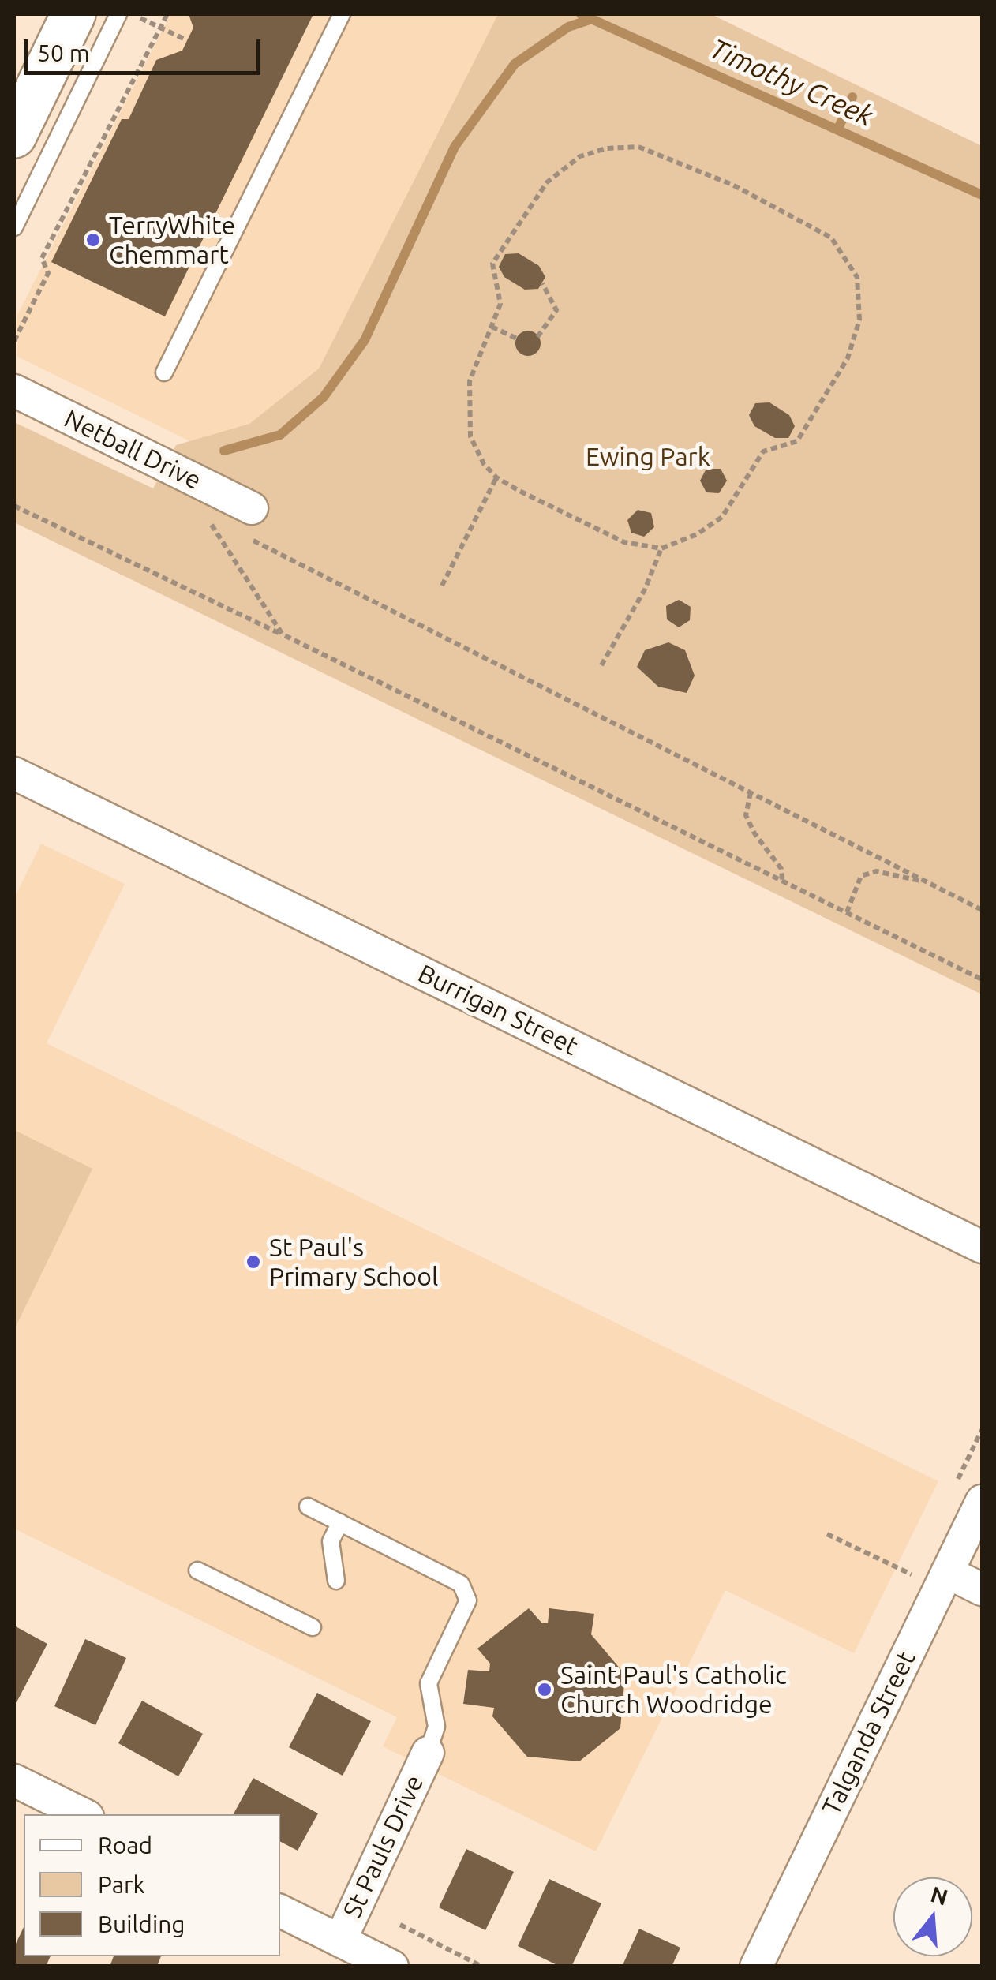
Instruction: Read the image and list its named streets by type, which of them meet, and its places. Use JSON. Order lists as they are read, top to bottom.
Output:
{
  "streets": {
    "street": [
      "Netball Drive",
      "Burrigan Street",
      "Talganda Street",
      "St Pauls Drive"
    ]
  },
  "water": ["Timothy Creek"],
  "parks": ["Ewing Park"],
  "places": ["TerryWhite Chemmart", "St Paul's Primary School", "Saint Paul's Catholic Church Woodridge"],
  "legend": ["Road", "Park", "Building"],
  "scale_bar": "50 m",
  "north": "top"
}
